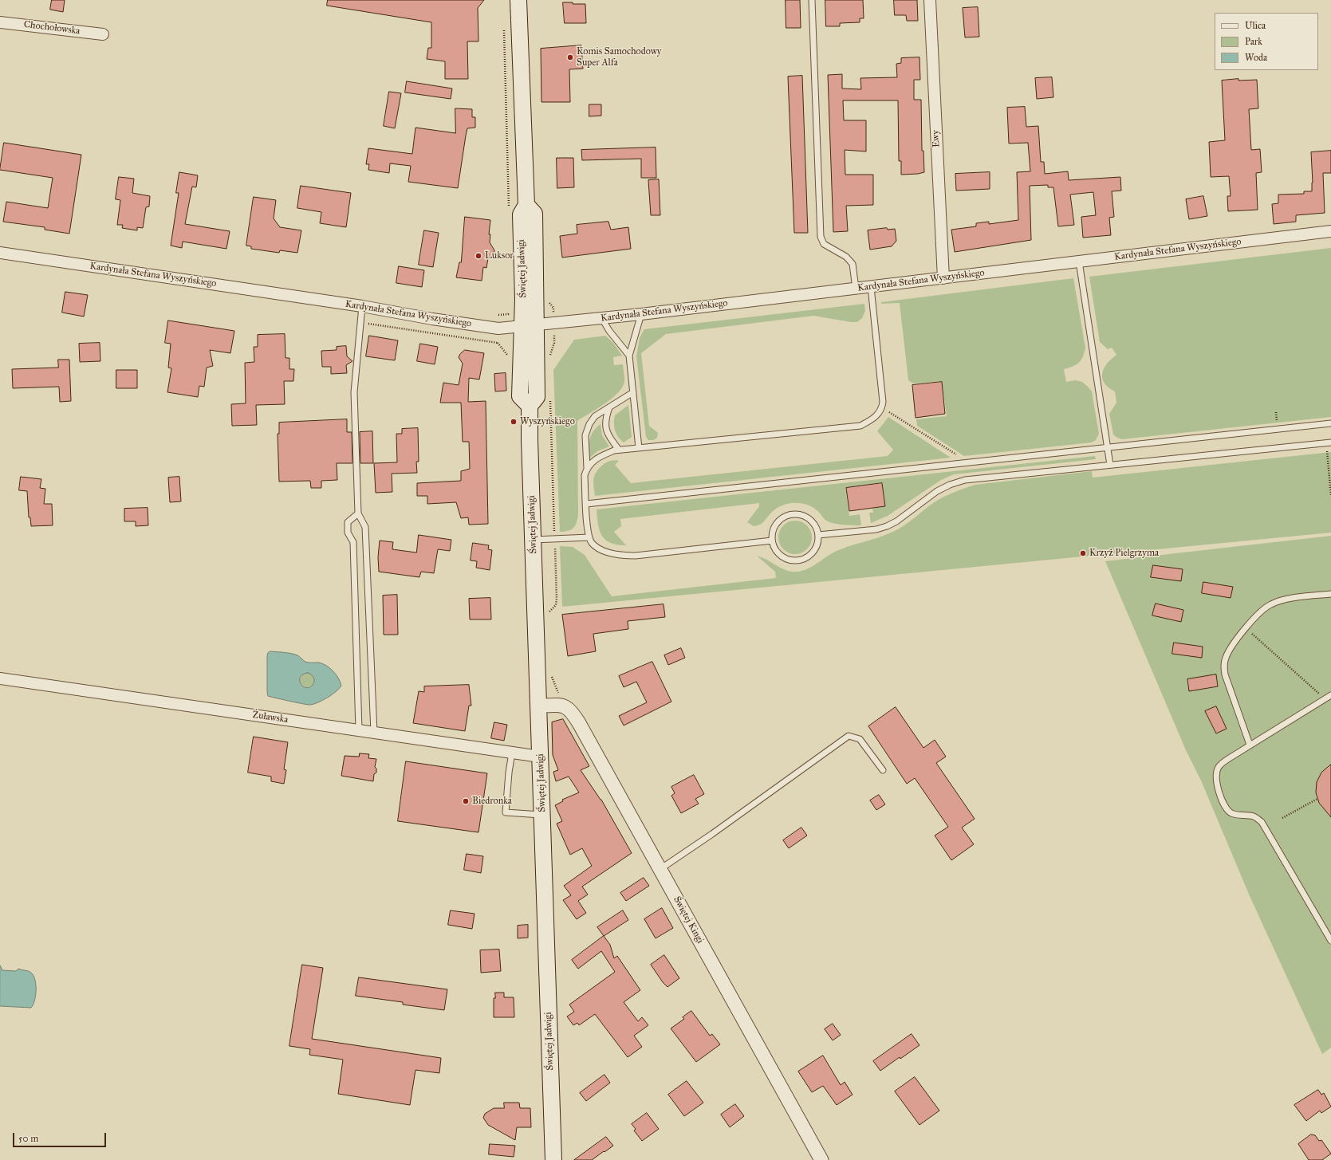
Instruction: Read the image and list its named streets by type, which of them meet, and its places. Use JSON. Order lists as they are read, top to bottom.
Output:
{
  "streets": {
    "main road": ["Świętej Jadwigi"],
    "street": [
      "Chochołowska",
      "Ewy",
      "Kardynała Stefana Wyszyńskiego",
      "Żuławska",
      "Świętej Kingi"
    ]
  },
  "crossings": [
    ["Ewy", "Kardynała Stefana Wyszyńskiego"],
    ["Kardynała Stefana Wyszyńskiego", "Świętej Jadwigi"],
    ["Świętej Jadwigi", "Żuławska"]
  ],
  "places": [
    "Komis Samochodowy Super Alfa",
    "Luksor",
    "Wyszyńskiego",
    "Krzyż Pielgrzyma",
    "Biedronka"
  ],
  "legend": ["Ulica", "Park", "Woda"],
  "scale_bar": "50 m"
}
